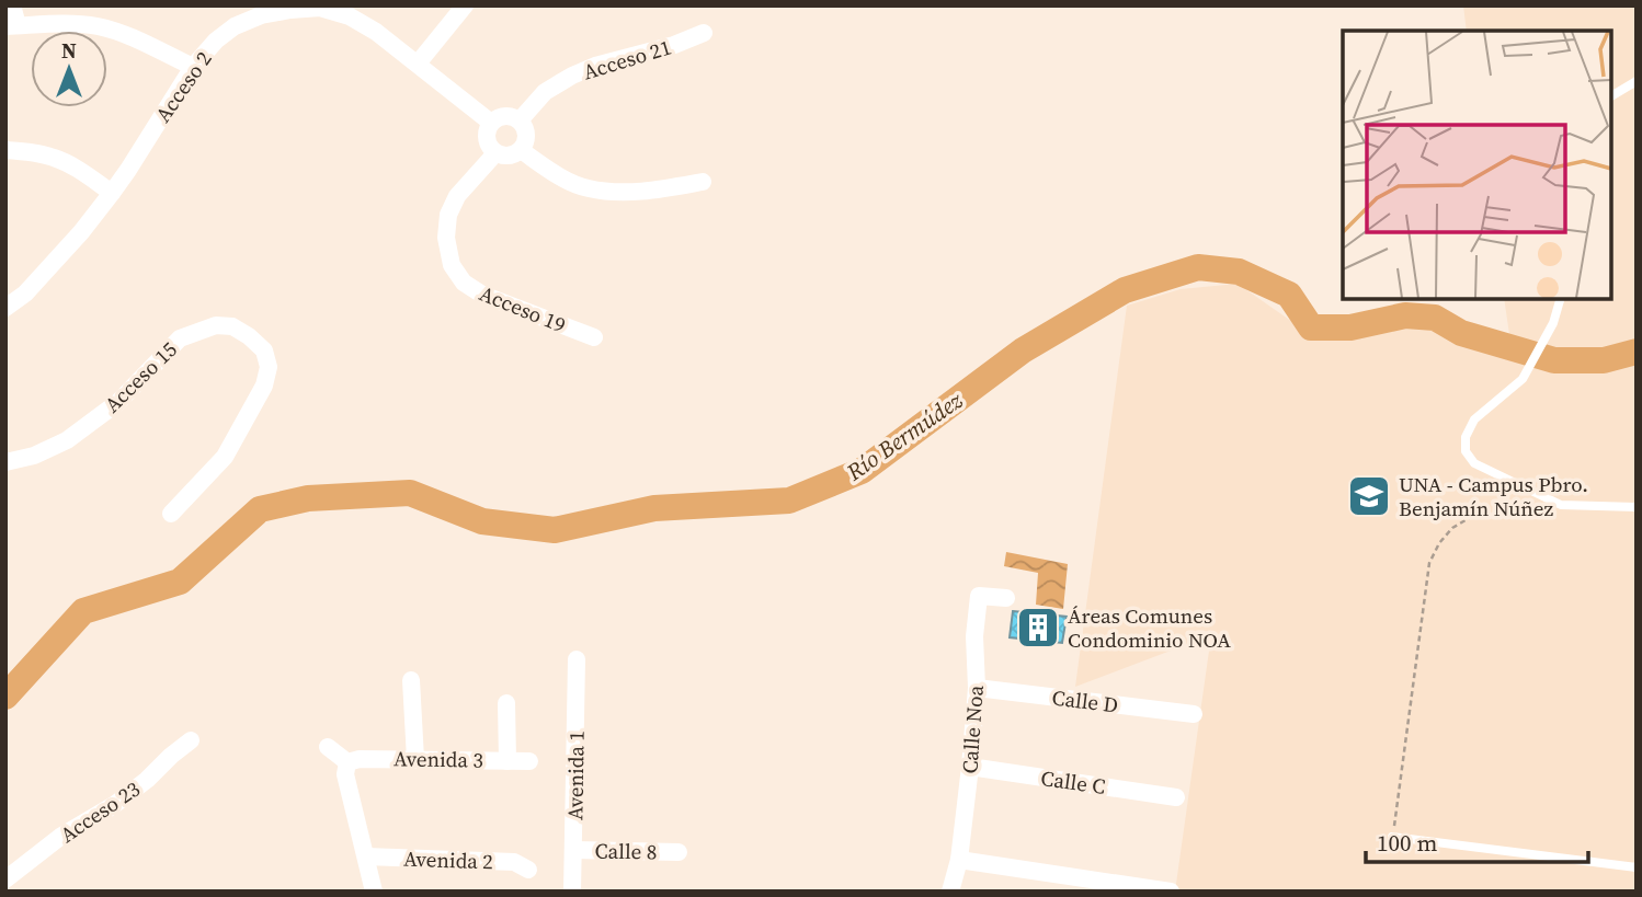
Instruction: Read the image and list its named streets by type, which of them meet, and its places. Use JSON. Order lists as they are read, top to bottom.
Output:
{
  "streets": {
    "street": [
      "Acceso 21",
      "Acceso 2",
      "Acceso 19",
      "Acceso 15",
      "Calle D",
      "Calle Noa",
      "Avenida 3",
      "Avenida 1",
      "Calle C",
      "Acceso 23",
      "Calle 8",
      "Avenida 2"
    ]
  },
  "crossings": [
    ["Acceso 21", "Acceso 2"],
    ["Acceso 21", "Acceso 19"],
    ["Acceso 2", "Acceso 19"],
    ["Calle D", "Calle Noa"],
    ["Calle Noa", "Calle C"],
    ["Avenida 1", "Calle 8"]
  ],
  "water": ["Río Bermúdez"],
  "places": {
    "school or university": ["UNA - Campus Pbro. Benjamín Núñez"],
    "building": ["Áreas Comunes Condominio NOA"]
  },
  "scale_bar": "100 m",
  "north": "top"
}
